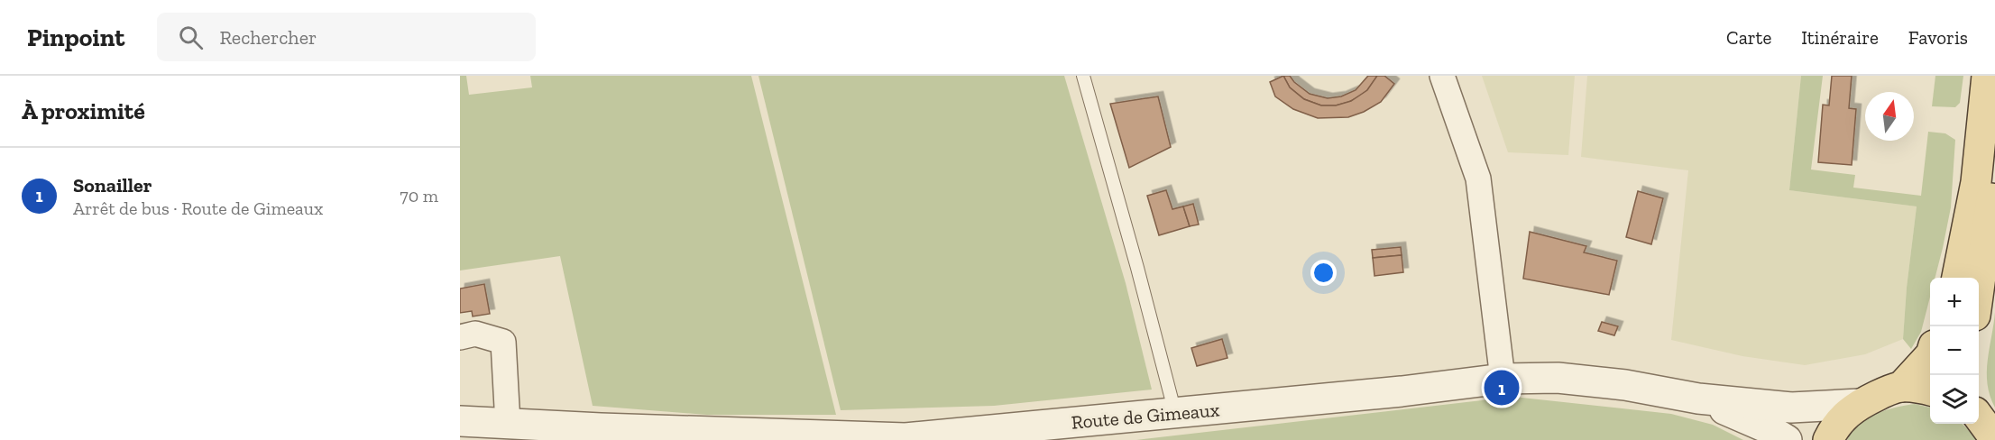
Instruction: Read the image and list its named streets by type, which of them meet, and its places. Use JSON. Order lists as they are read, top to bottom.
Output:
{
  "streets": {
    "main road": ["Route de Gimeaux"]
  },
  "north": "top",
  "page": {
    "header": "Pinpoint",
    "search": "Rechercher",
    "nav": ["Carte", "Itinéraire", "Favoris"],
    "heading": "À proximité",
    "list": [
      {
        "mark": "1",
        "name": "Sonailler",
        "note": "Arrêt de bus · Route de Gimeaux",
        "value": "70 m"
      }
    ],
    "map_buttons": ["+", "−"],
    "pins": "1"
  }
}
